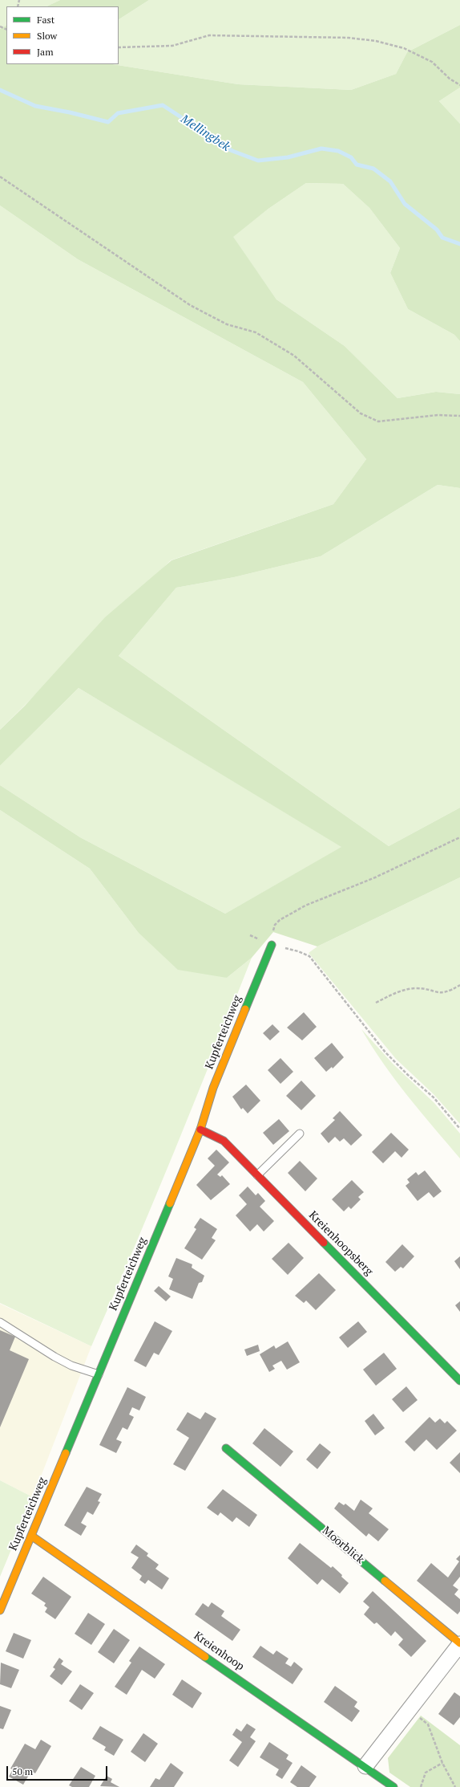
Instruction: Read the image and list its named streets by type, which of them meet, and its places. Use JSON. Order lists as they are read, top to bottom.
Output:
{
  "streets": {
    "street": [
      "Kupferteichweg",
      "Kreienhoopsberg",
      "Moorblick",
      "Kreienhoop"
    ]
  },
  "crossings": [
    ["Kupferteichweg", "Kreienhoopsberg"],
    ["Kupferteichweg", "Kreienhoop"],
    ["Moorblick", "Kreienhoop"]
  ],
  "water": ["Mellingbek"],
  "legend": ["Fast", "Slow", "Jam"],
  "scale_bar": "50 m"
}
